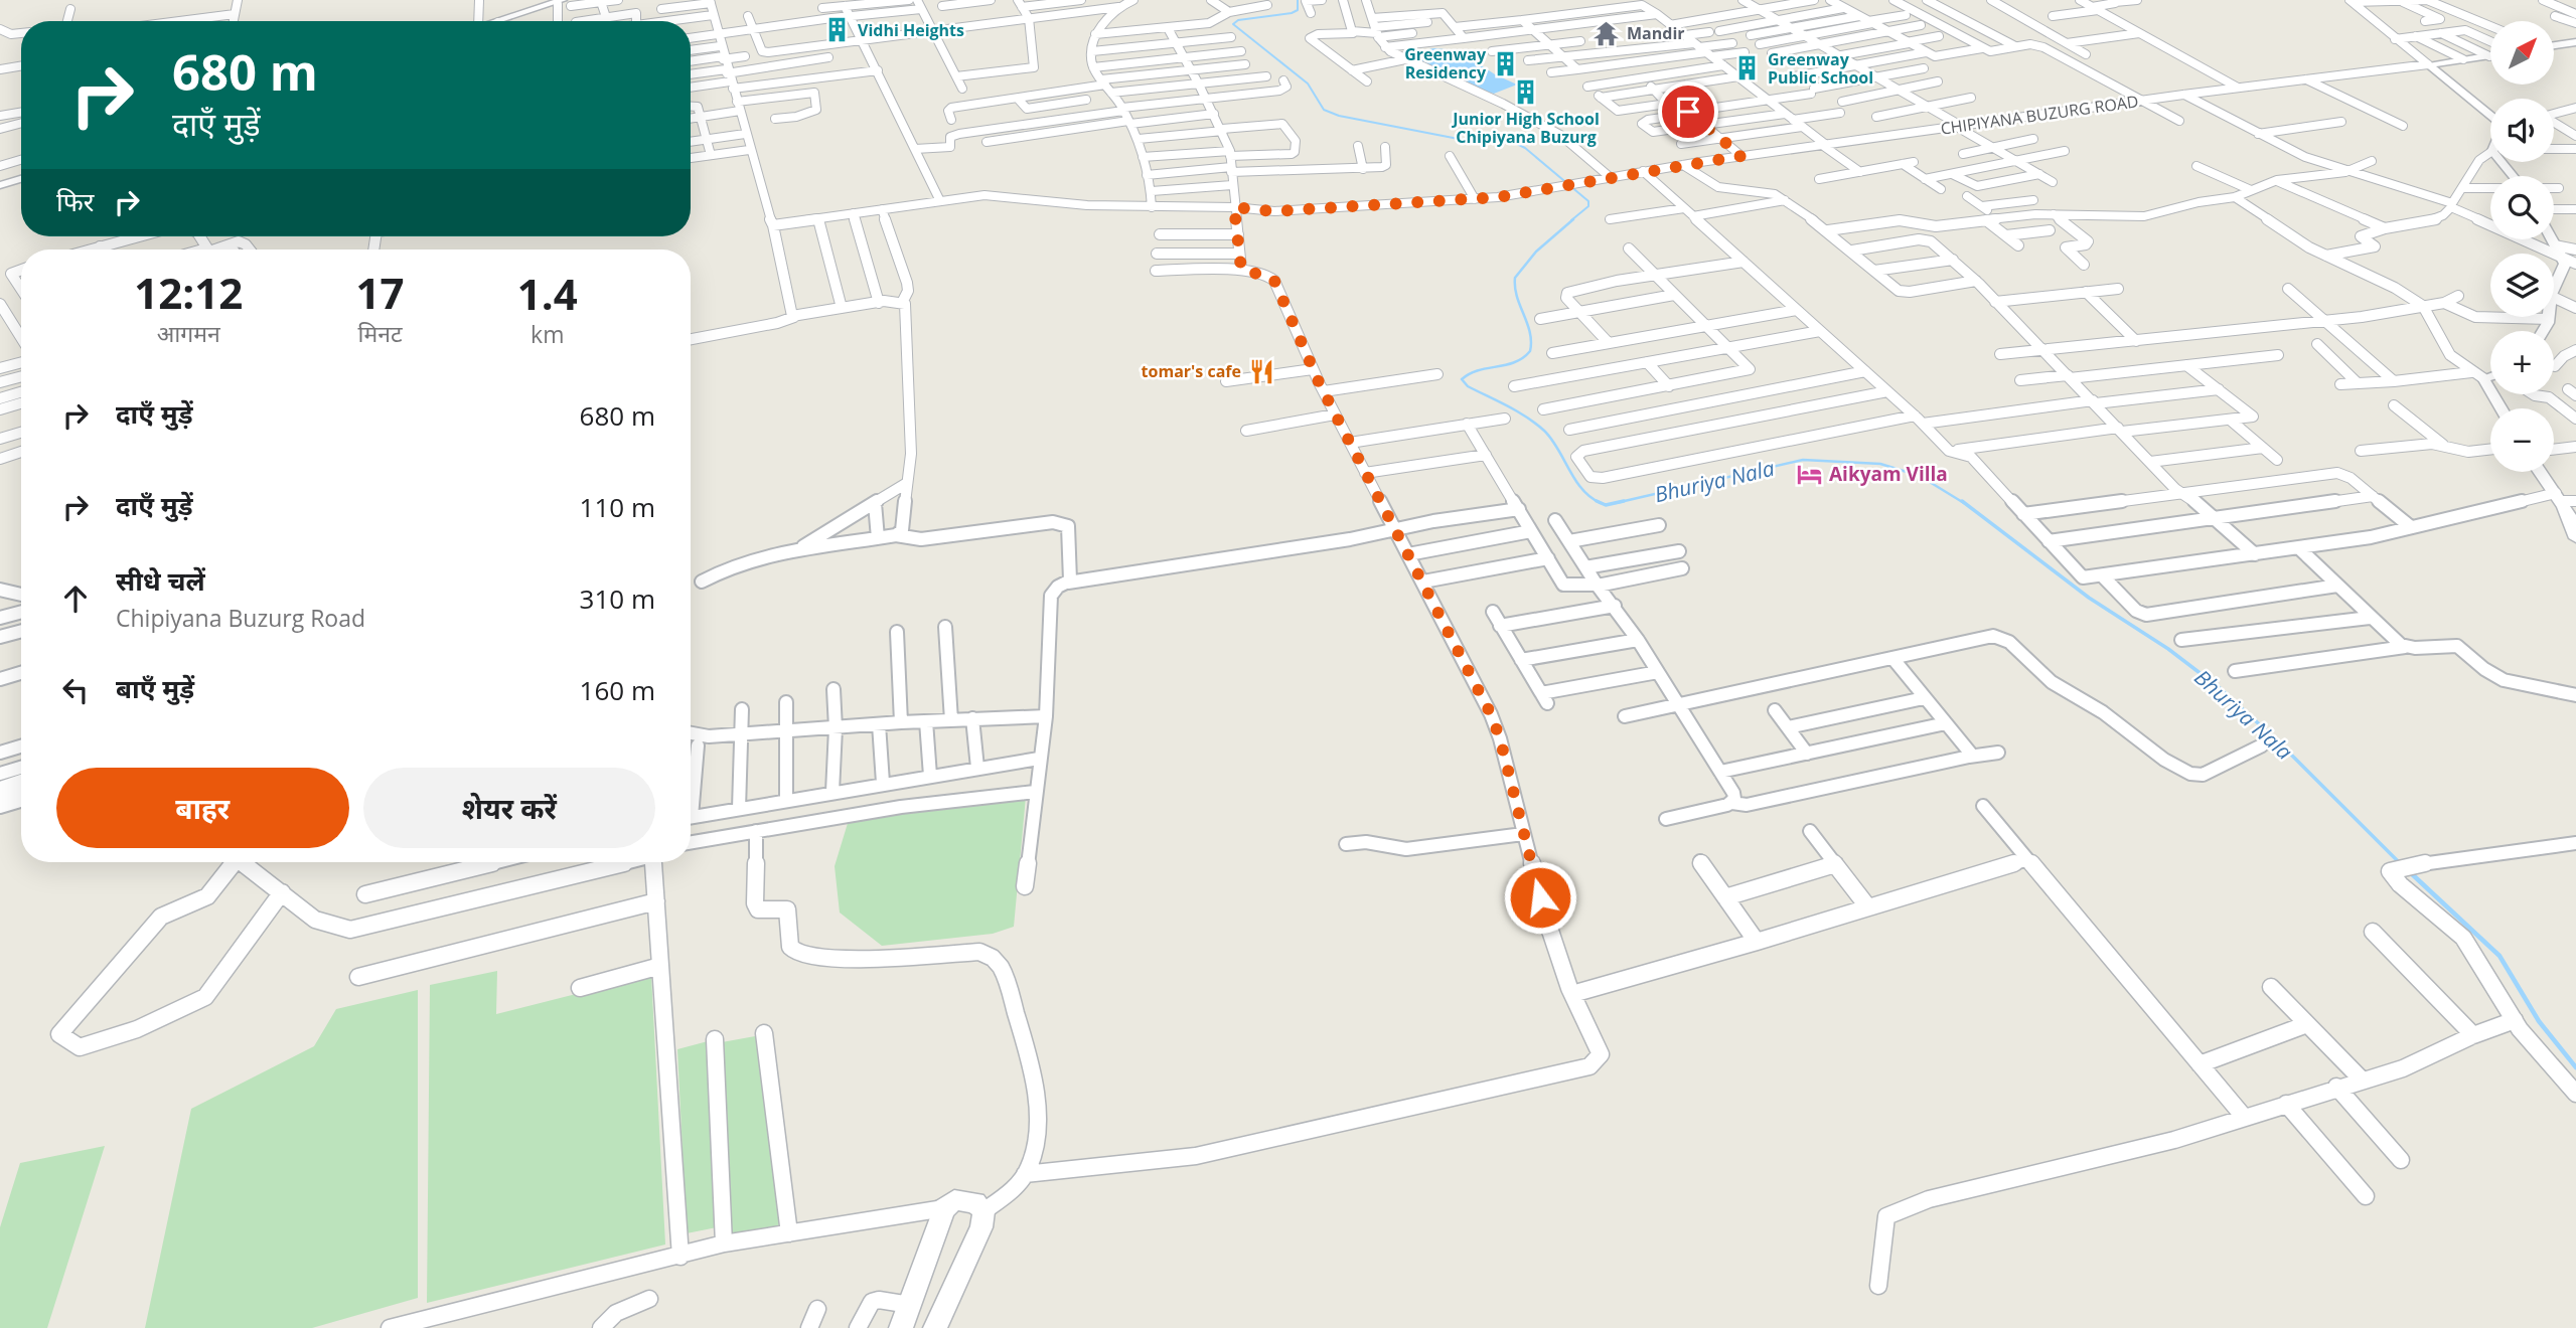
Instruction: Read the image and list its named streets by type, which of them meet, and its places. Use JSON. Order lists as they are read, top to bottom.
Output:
{
  "streets": {
    "street": ["CHIPIYANA BUZURG ROAD"]
  },
  "water": ["Bhuriya Nala"],
  "places": {
    "building": [
      "Vidhi Heights",
      "Greenway Residency",
      "Greenway Public School",
      "Junior High School Chipiyana Buzurg"
    ],
    "temple": ["Mandir"],
    "restaurant": ["tomar's cafe"],
    "hotel": ["Aikyam Villa"]
  },
  "north": "top right",
  "page": {
    "map_buttons": ["+", "−"],
    "turn": ["680 m", "दाएँ मुड़ें"],
    "then": "फिर",
    "eta": [
      "12:12",
      "आगमन",
      "17",
      "मिनट",
      "1.4",
      "km"
    ],
    "list": [
      {
        "name": "दाएँ मुड़ें",
        "value": "680 m"
      },
      {
        "name": "दाएँ मुड़ें",
        "value": "110 m"
      },
      {
        "name": "सीधे चलें",
        "note": "Chipiyana Buzurg Road",
        "value": "310 m"
      },
      {
        "name": "बाएँ मुड़ें",
        "value": "160 m"
      }
    ],
    "buttons": ["बाहर", "शेयर करें"]
  }
}
